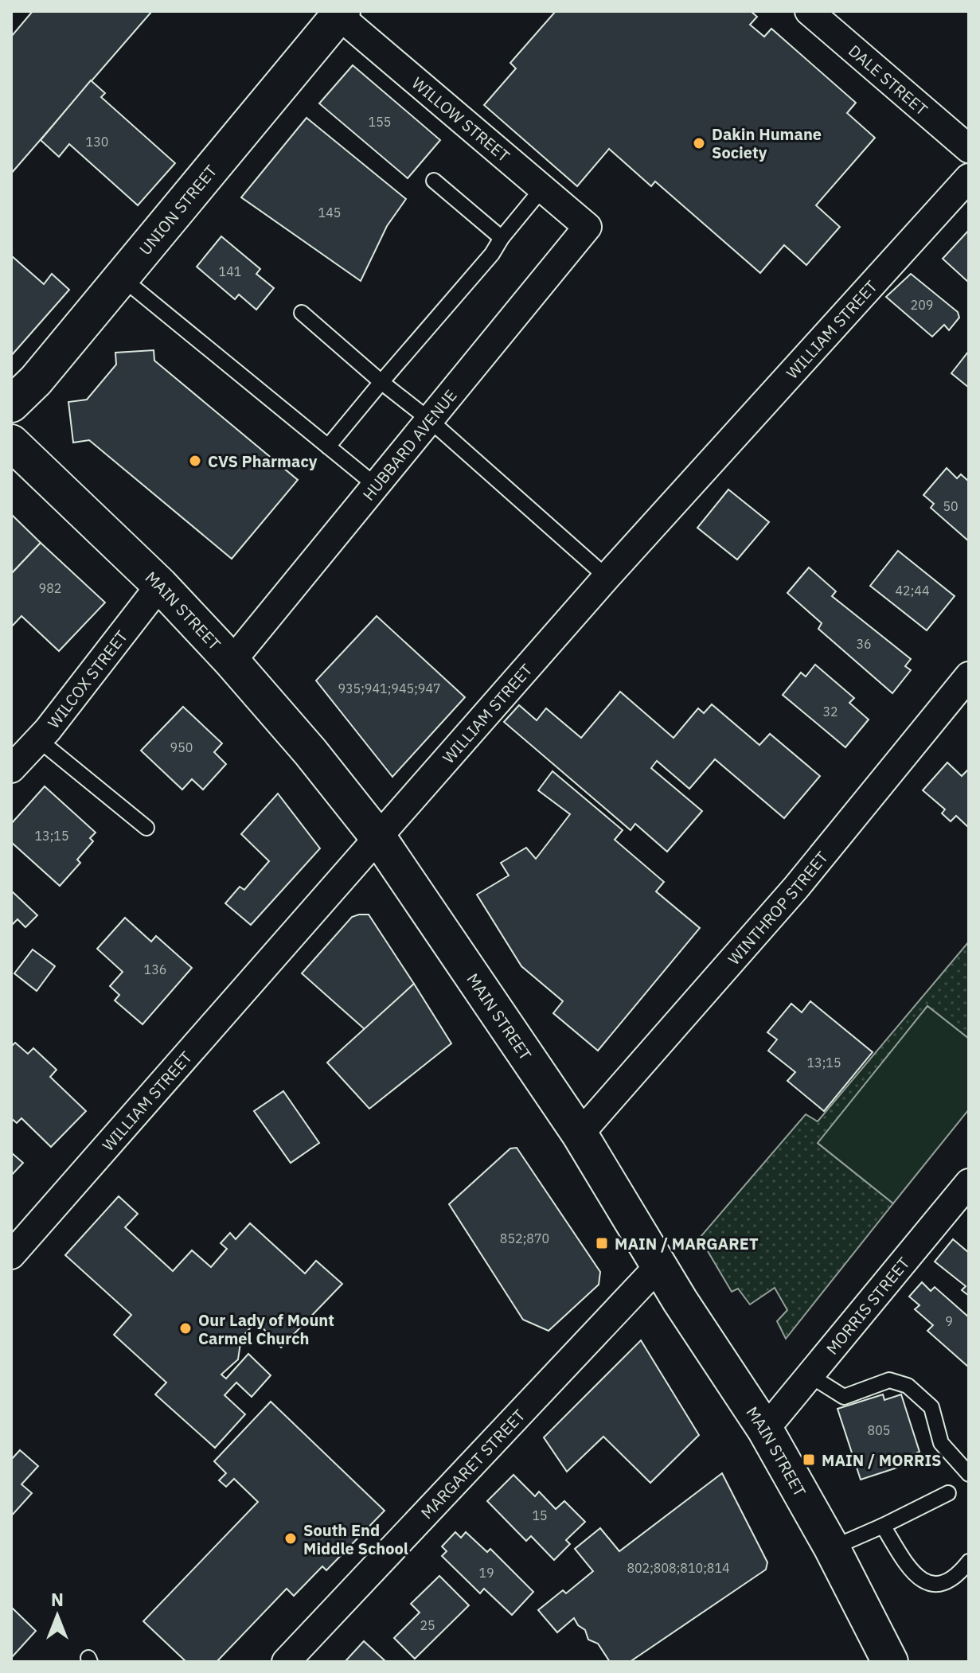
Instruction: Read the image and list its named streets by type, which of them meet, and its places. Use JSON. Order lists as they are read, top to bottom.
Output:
{
  "streets": {
    "main road": ["UNION STREET", "MAIN STREET"],
    "street": [
      "DALE STREET",
      "WILLOW STREET",
      "WILLIAM STREET",
      "HUBBARD AVENUE",
      "WILCOX STREET",
      "WINTHROP STREET",
      "MORRIS STREET",
      "MARGARET STREET"
    ]
  },
  "crossings": [
    ["WILLOW STREET", "UNION STREET"],
    ["WILLOW STREET", "HUBBARD AVENUE"],
    ["WILLIAM STREET", "MAIN STREET"],
    ["HUBBARD AVENUE", "MAIN STREET"],
    ["MAIN STREET", "WILCOX STREET"],
    ["MAIN STREET", "WINTHROP STREET"],
    ["MAIN STREET", "MORRIS STREET"],
    ["MAIN STREET", "MARGARET STREET"]
  ],
  "places": {
    "other": [
      "Dakin Humane Society",
      "CVS Pharmacy",
      "Our Lady of Mount Carmel Church",
      "South End Middle School"
    ],
    "transit": ["MAIN / MARGARET", "MAIN / MORRIS"]
  },
  "house_numbers": [
    "155",
    "130",
    "145",
    "141",
    "209",
    "50",
    "982",
    "42;44",
    "36",
    "935;941;945;947",
    "32",
    "950",
    "13;15",
    "136",
    "13;15",
    "852;870",
    "9",
    "805",
    "15",
    "802;808;810;814",
    "19",
    "25"
  ],
  "north": "top"
}
